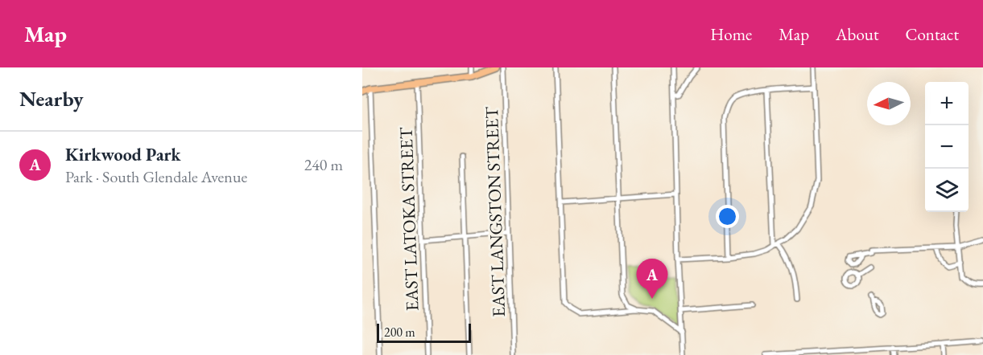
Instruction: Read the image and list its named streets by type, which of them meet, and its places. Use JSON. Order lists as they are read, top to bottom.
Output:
{
  "streets": {
    "street": ["EAST LANGSTON STREET", "EAST LATOKA STREET"]
  },
  "scale_bar": "200 m",
  "north": "left",
  "page": {
    "header": "Map",
    "nav": [
      "Home",
      "Map",
      "About",
      "Contact"
    ],
    "heading": "Nearby",
    "map_buttons": ["+", "−"],
    "list": [
      {
        "mark": "A",
        "name": "Kirkwood Park",
        "note": "Park · South Glendale Avenue",
        "value": "240 m"
      }
    ],
    "pins": "A",
    "scale": "200 m"
  }
}
